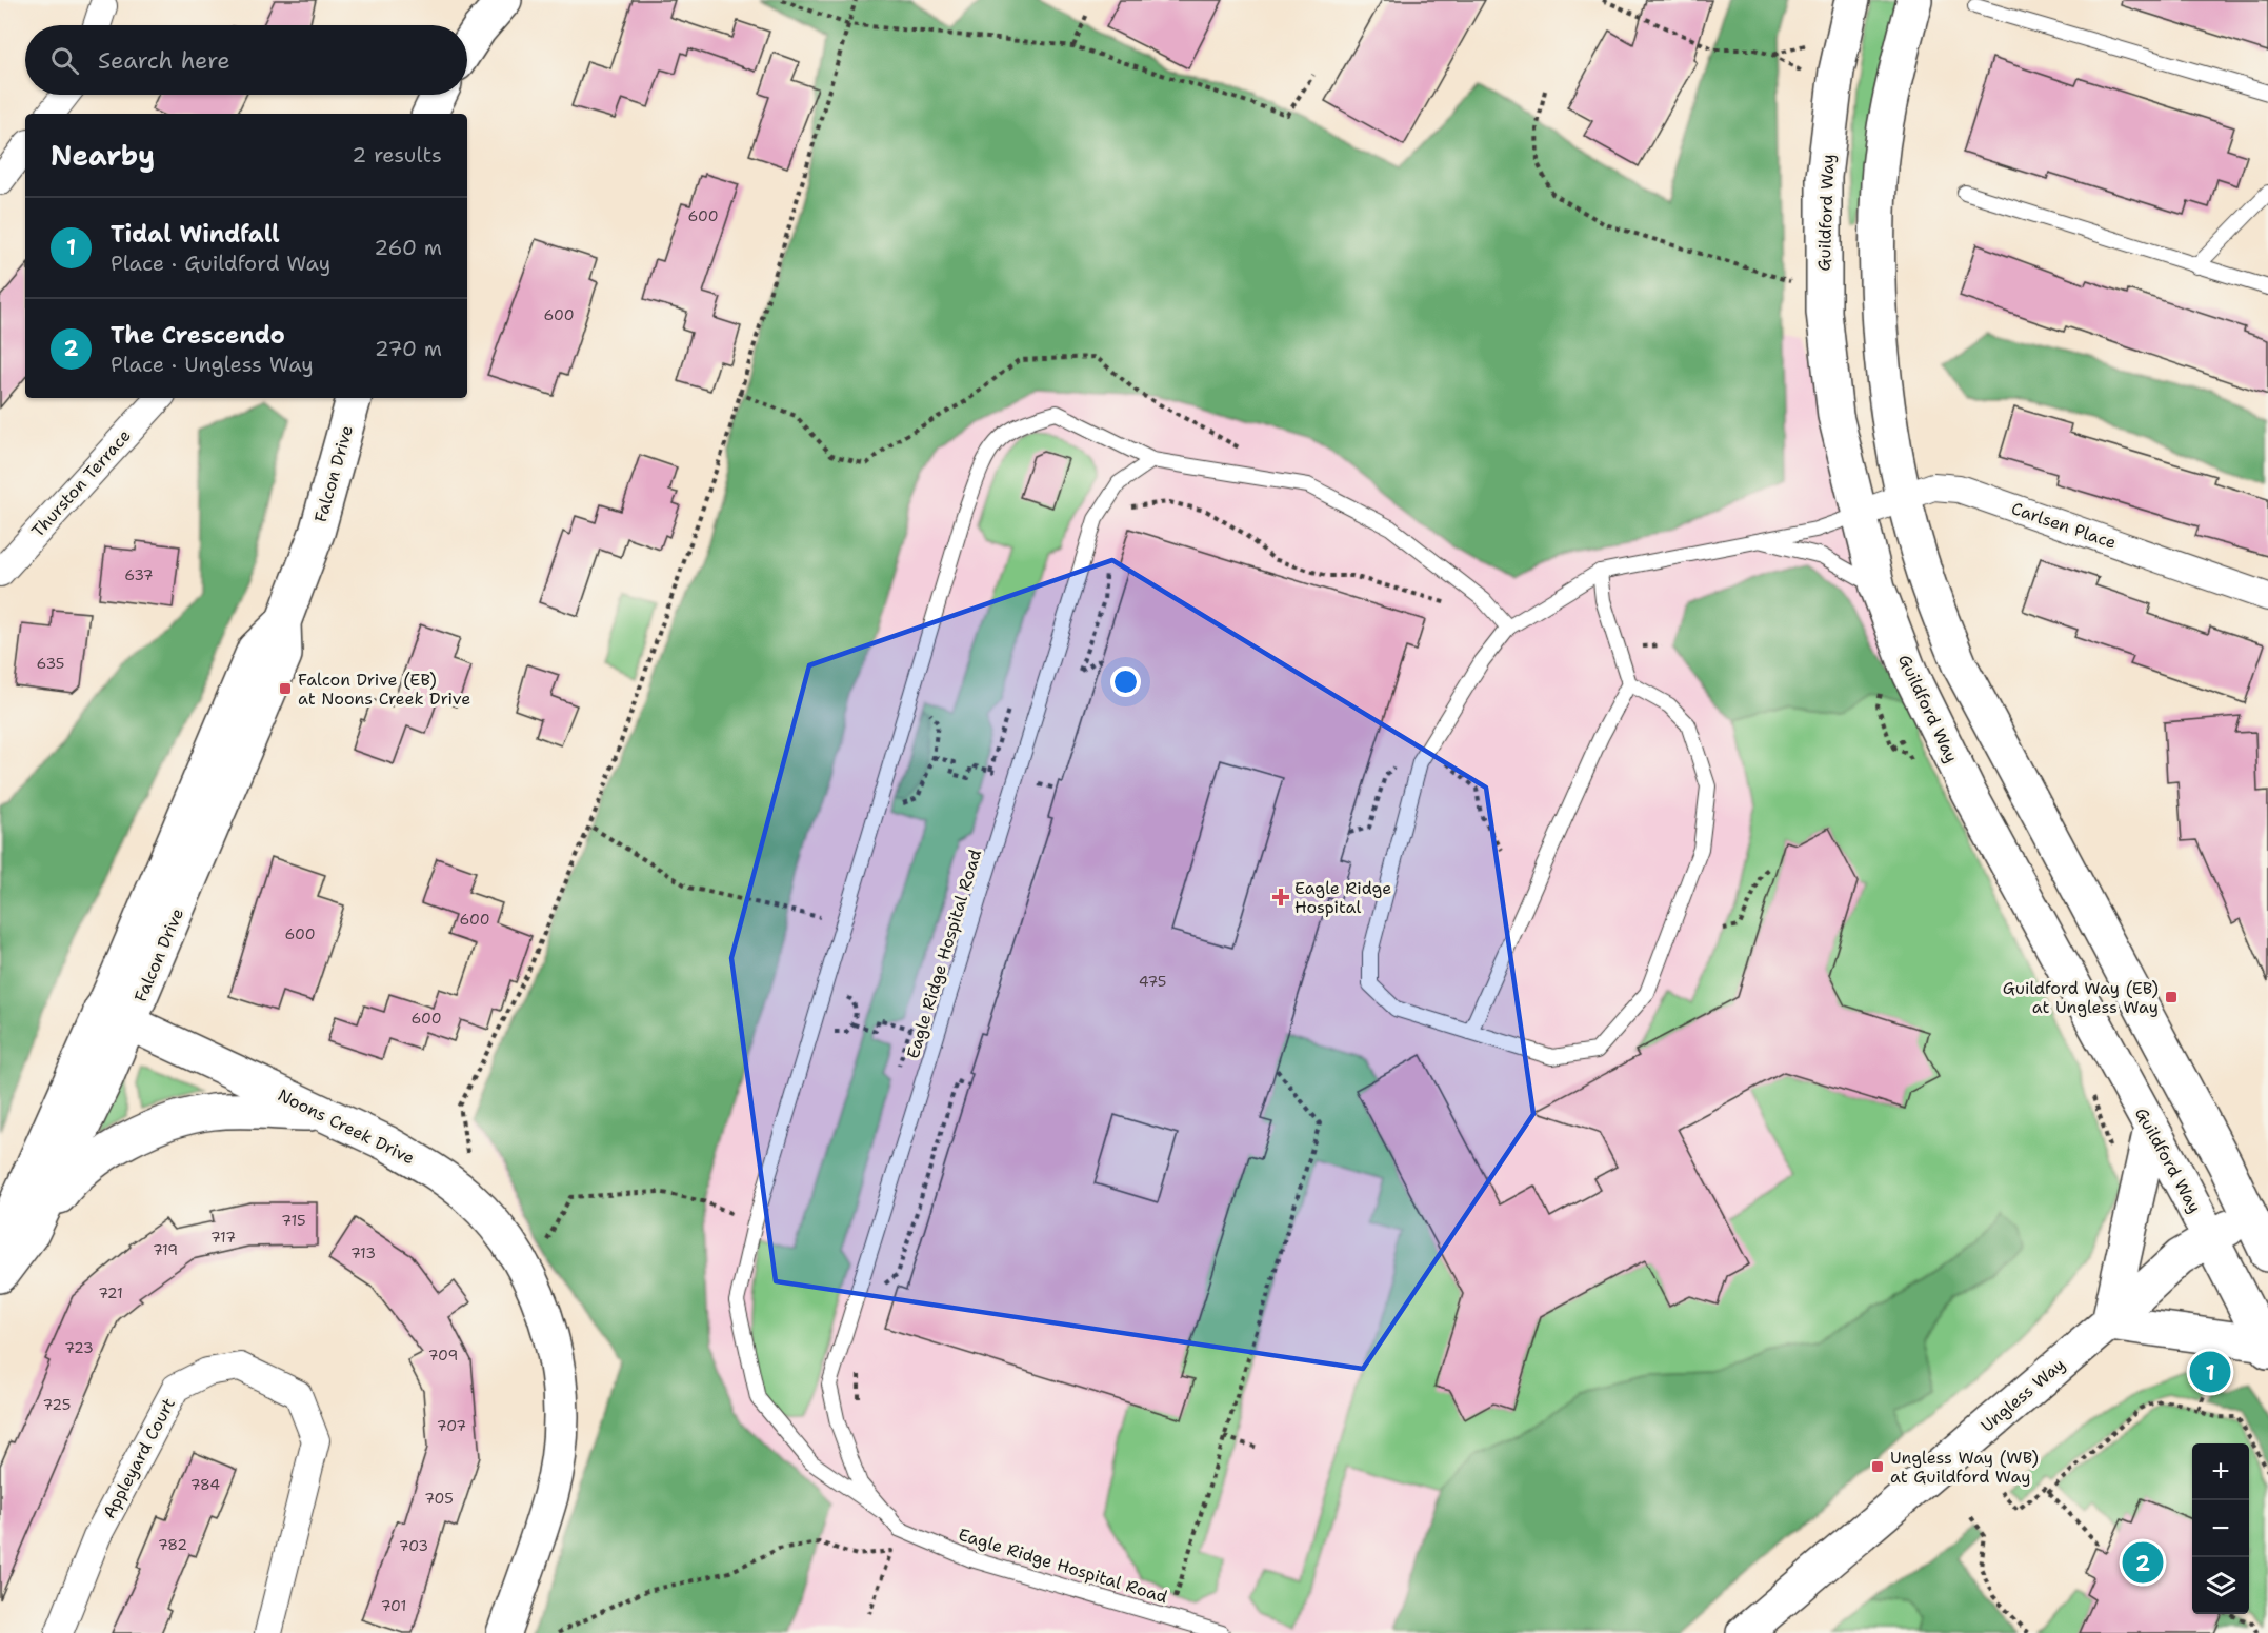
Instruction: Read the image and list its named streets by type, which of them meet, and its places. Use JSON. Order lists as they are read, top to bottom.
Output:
{
  "streets": {
    "street": [
      "Guildford Way",
      "Falcon Drive",
      "Thurston Terrace",
      "Carlsen Place",
      "Noons Creek Drive",
      "Ungless Way",
      "Appleyard Court"
    ],
    "lane": ["Eagle Ridge Hospital Road"]
  },
  "crossings": [
    ["Guildford Way", "Carlsen Place"],
    ["Guildford Way", "Ungless Way"],
    ["Falcon Drive", "Noons Creek Drive"]
  ],
  "places": {
    "transit": ["Falcon Drive (EB) at Noons Creek Drive", "Guildford Way (EB) at Ungless Way", "Ungless Way (WB) at Guildford Way"],
    "health": ["Eagle Ridge Hospital"]
  },
  "house_numbers": [
    "600",
    "600",
    "637",
    "635",
    "600",
    "600",
    "475",
    "600",
    "715",
    "717",
    "719",
    "713",
    "721",
    "723",
    "709",
    "725",
    "707",
    "784",
    "705",
    "782",
    "703",
    "701"
  ],
  "page": {
    "search": "Search here",
    "heading": ["Nearby", "2 results"],
    "list": [
      {
        "mark": "1",
        "name": "Tidal Windfall",
        "note": "Place · Guildford Way",
        "value": "260 m"
      },
      {
        "mark": "2",
        "name": "The Crescendo",
        "note": "Place · Ungless Way",
        "value": "270 m"
      }
    ],
    "pins": ["1", "2"],
    "map_buttons": ["+", "−"]
  }
}
